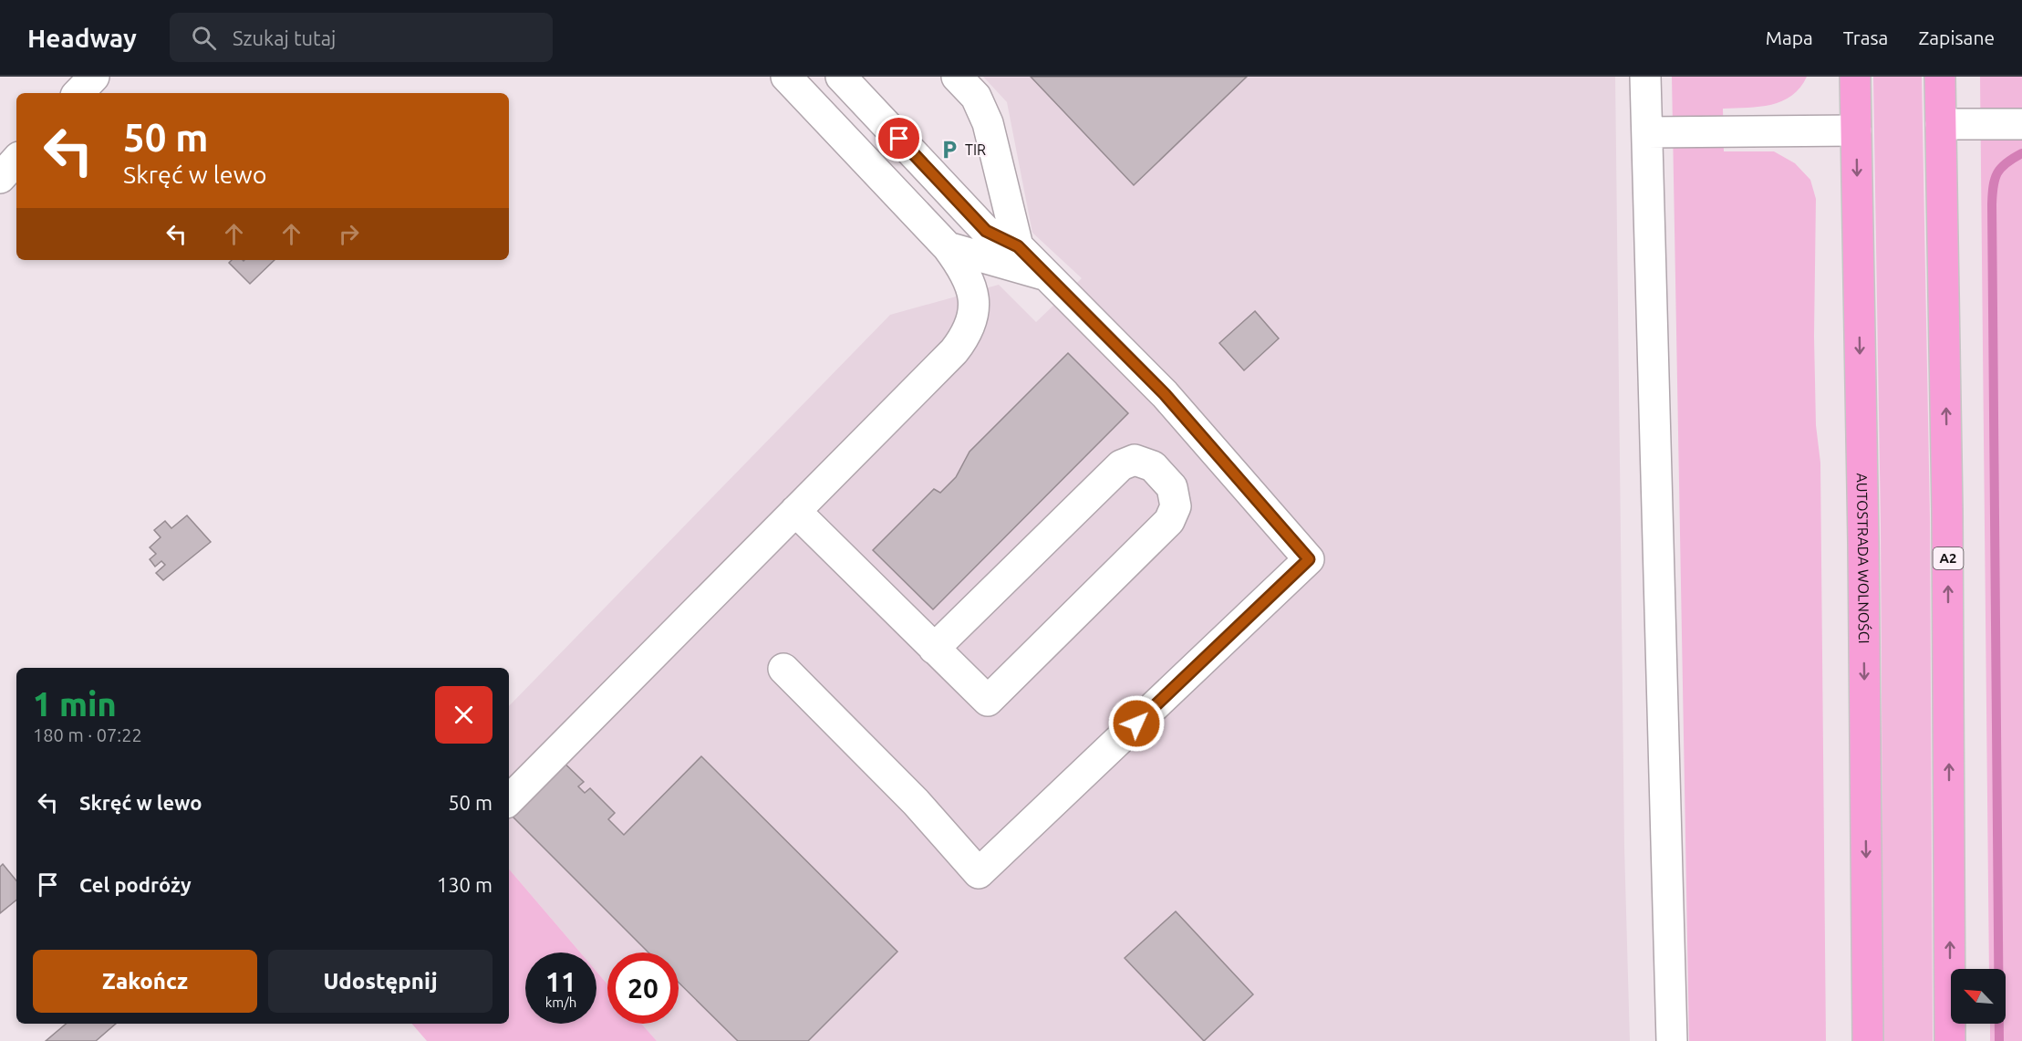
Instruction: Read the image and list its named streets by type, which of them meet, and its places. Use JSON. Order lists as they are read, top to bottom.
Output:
{
  "streets": {
    "highway": ["AUTOSTRADA WOLNOŚCI", "A2"]
  },
  "places": {
    "parking": ["TIR"]
  },
  "north": "top left",
  "page": {
    "header": "Headway",
    "search": "Szukaj tutaj",
    "nav": ["Mapa", "Trasa", "Zapisane"],
    "turn": ["50 m", "Skręć w lewo"],
    "heading": ["1 min", "180 m · 07:22"],
    "list": [
      {
        "name": "Skręć w lewo",
        "value": "50 m"
      },
      {
        "name": "Cel podróży",
        "value": "130 m"
      }
    ],
    "buttons": ["Zakończ", "Udostępnij"],
    "speed": "11 km/h",
    "limit": "20"
  }
}
